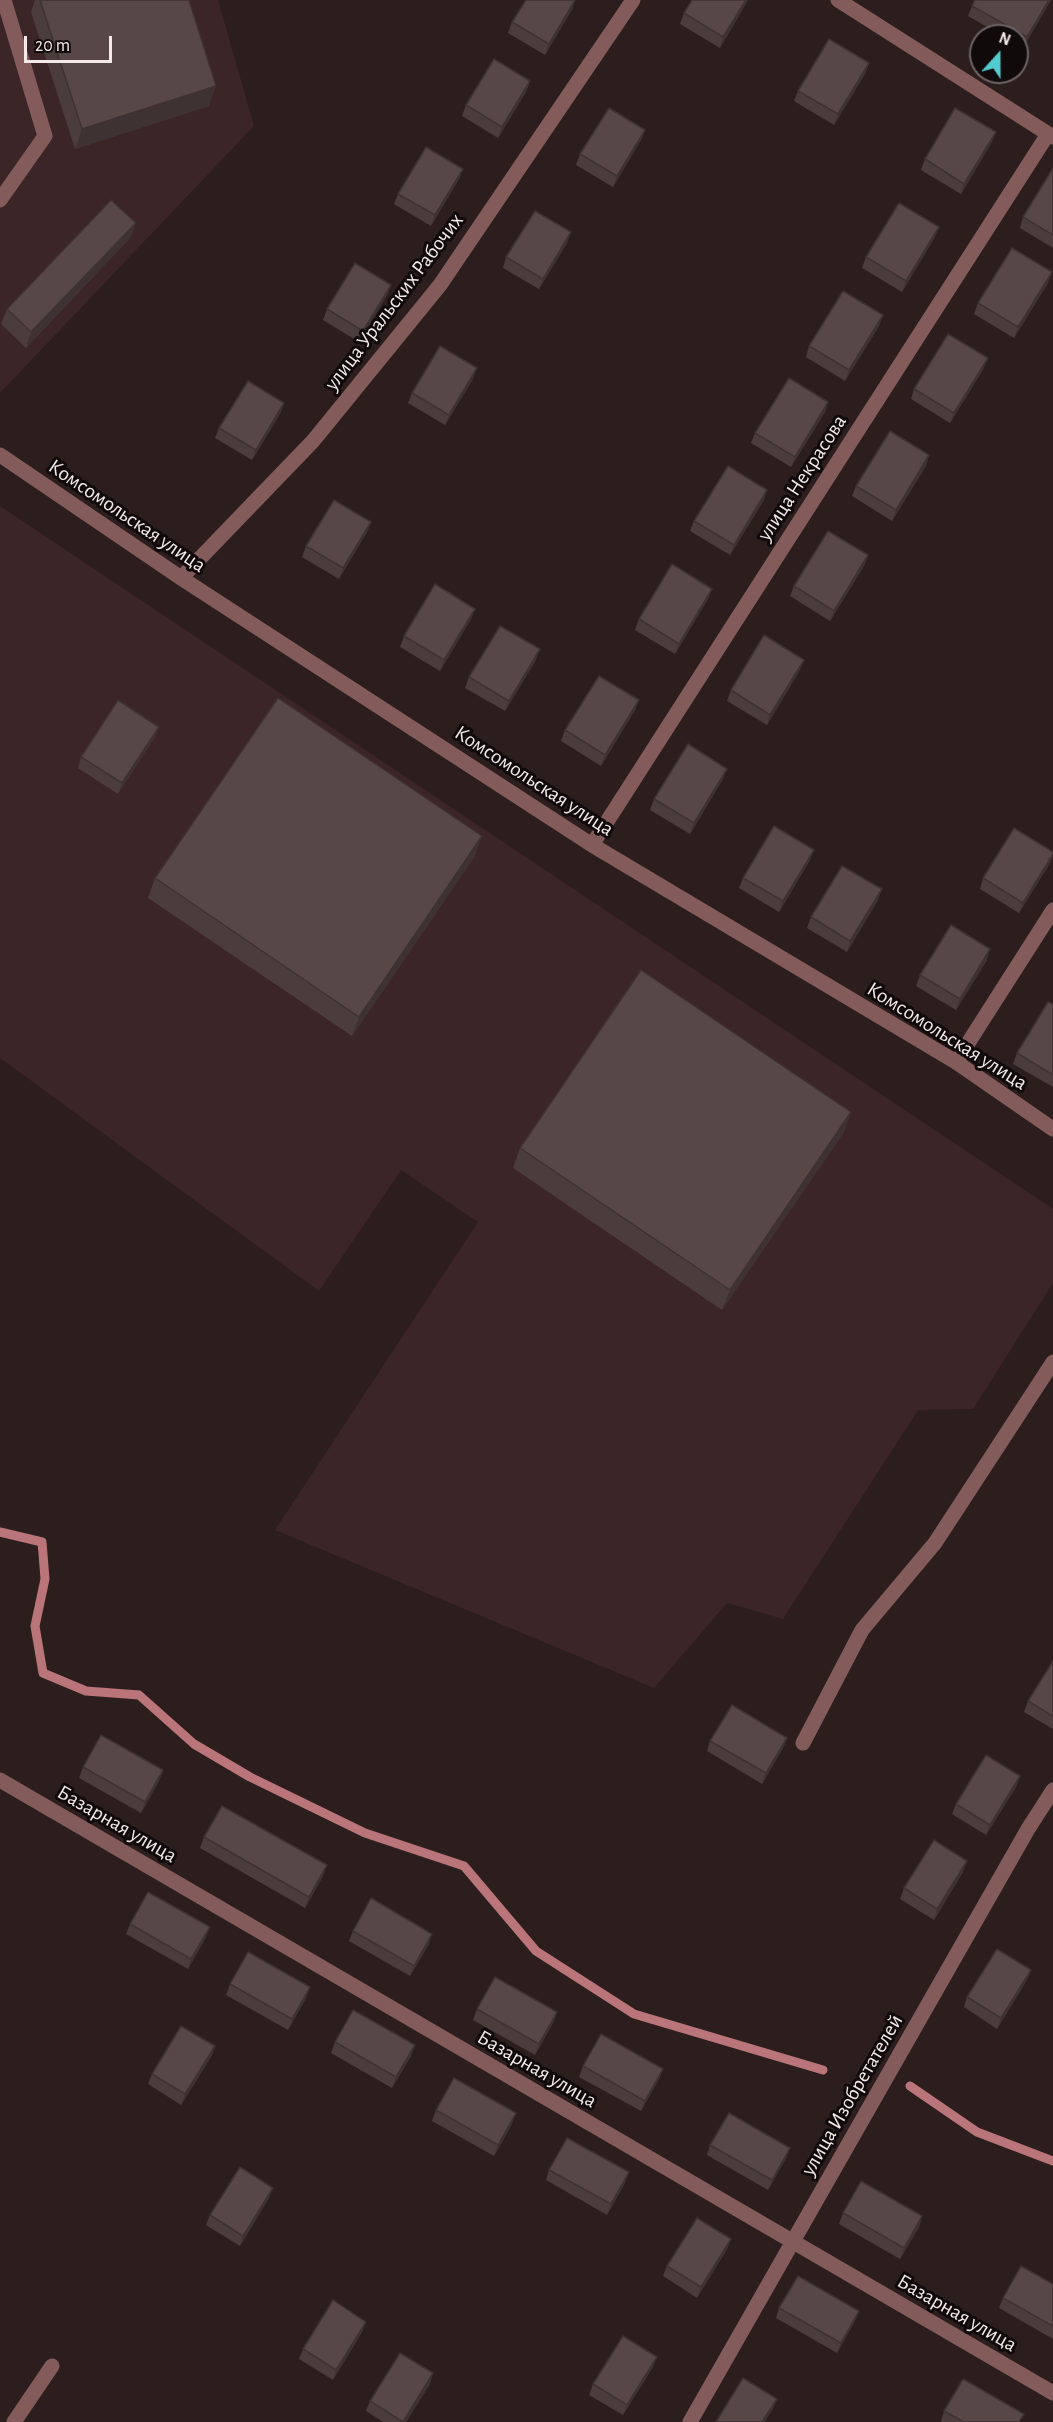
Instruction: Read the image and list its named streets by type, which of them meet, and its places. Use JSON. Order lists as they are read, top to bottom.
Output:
{
  "streets": {
    "street": [
      "улица Уральских Рабочих",
      "улица Некрасова",
      "Комсомольская улица",
      "Базарная улица",
      "улица Изобретателей"
    ]
  },
  "crossings": [
    ["улица Уральских Рабочих", "Комсомольская улица"],
    ["улица Некрасова", "Комсомольская улица"],
    ["Базарная улица", "улица Изобретателей"]
  ],
  "scale_bar": "20 m",
  "north": "top"
}
